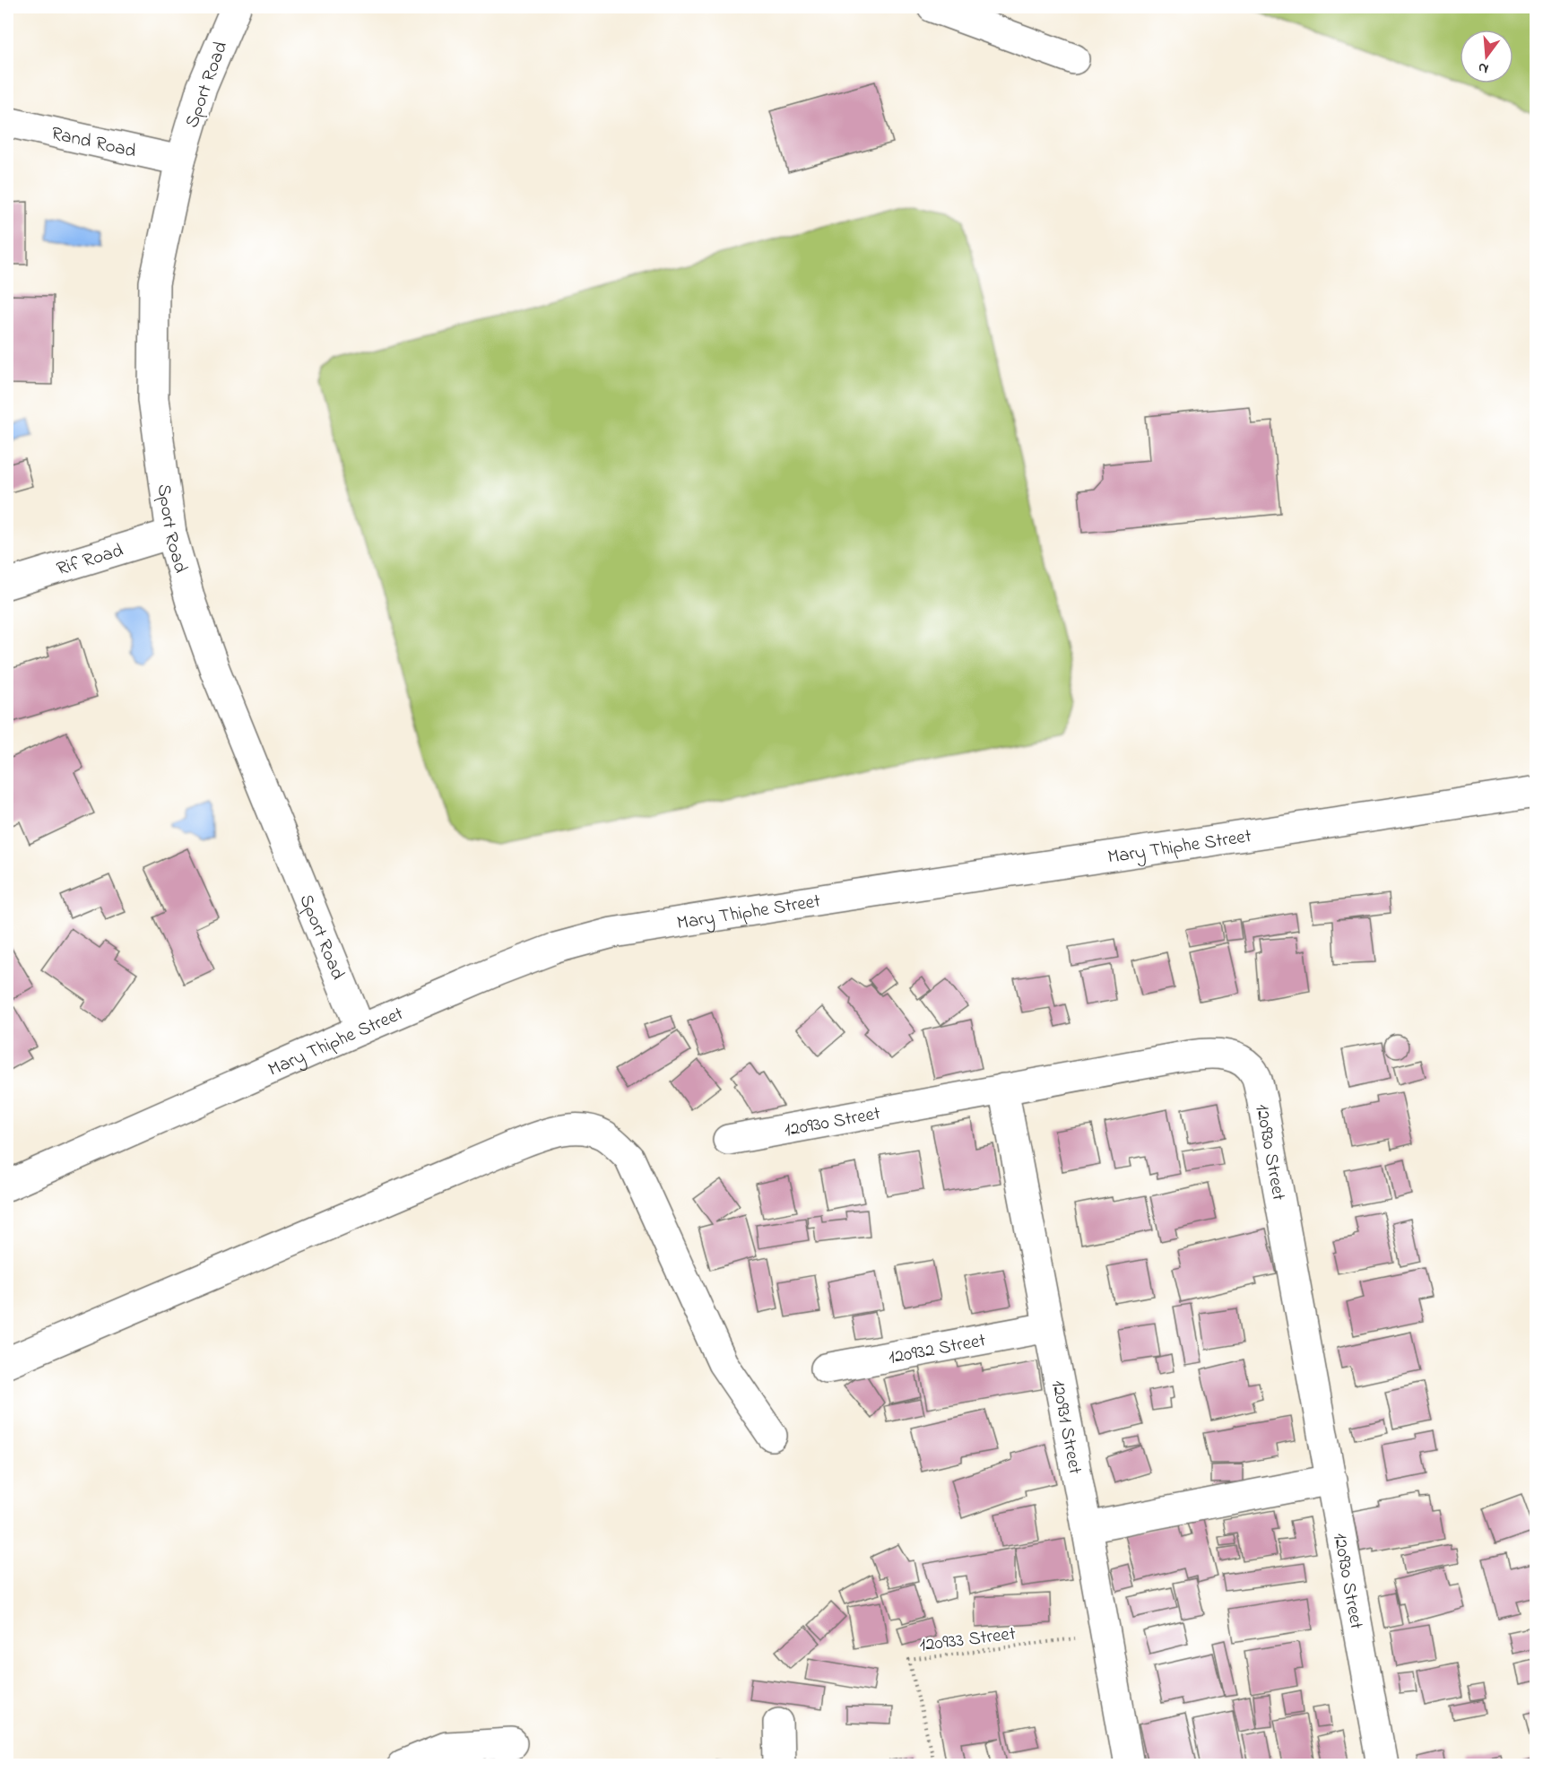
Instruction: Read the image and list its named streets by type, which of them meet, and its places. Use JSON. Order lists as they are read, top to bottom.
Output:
{
  "streets": {
    "street": [
      "Sport Road",
      "Rand Road",
      "Rif Road",
      "Mary Thiphe Street",
      "120930 Street",
      "120932 Street",
      "120931 Street"
    ],
    "path": ["120933 Street"]
  },
  "crossings": [
    ["Sport Road", "Rand Road"],
    ["Sport Road", "Rif Road"],
    ["Sport Road", "Mary Thiphe Street"],
    ["120930 Street", "120931 Street"],
    ["120932 Street", "120931 Street"],
    ["120931 Street", "120933 Street"]
  ],
  "north": "bottom"
}
